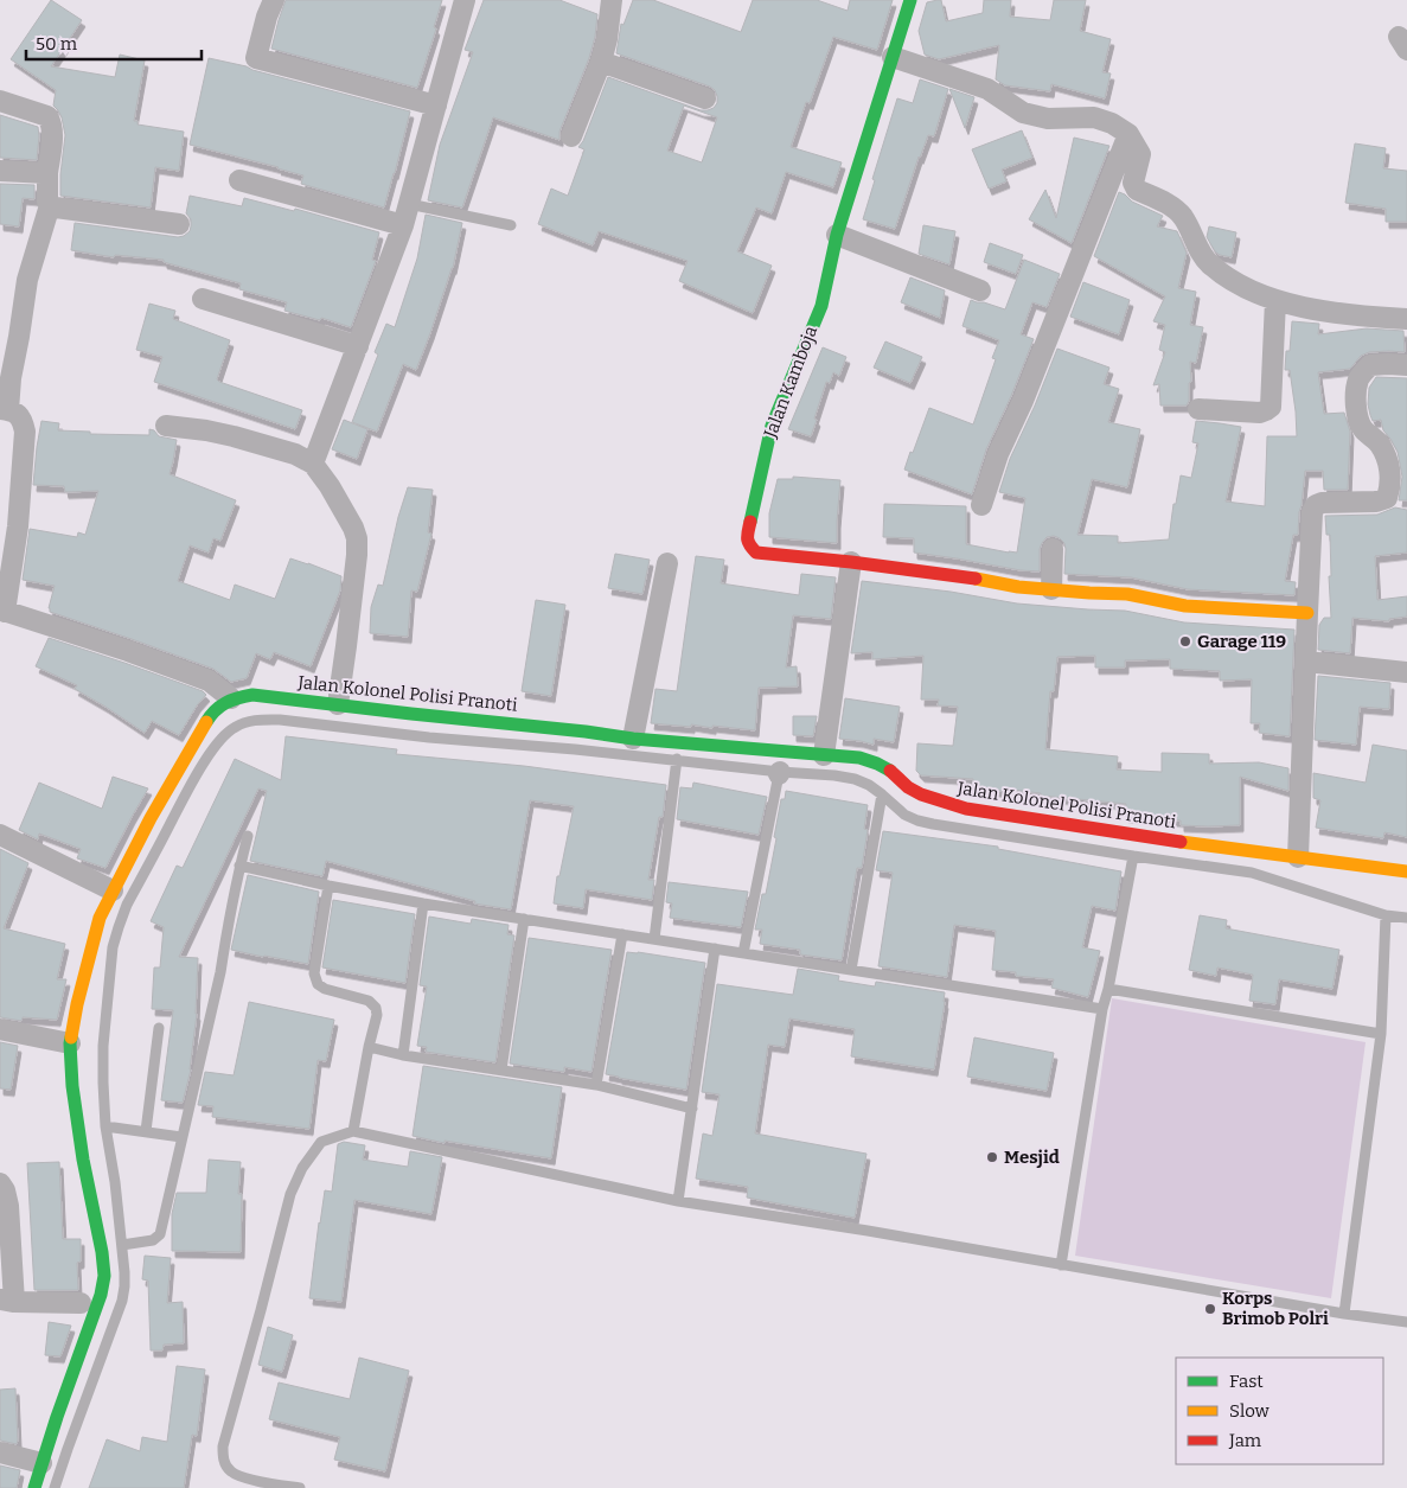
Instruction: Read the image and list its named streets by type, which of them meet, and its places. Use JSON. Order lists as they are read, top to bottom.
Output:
{
  "streets": {
    "street": ["Jalan Kamboja", "Jalan Kolonel Polisi Pranoti"]
  },
  "places": ["Garage 119", "Mesjid", "Korps Brimob Polri"],
  "legend": ["Fast", "Slow", "Jam"],
  "scale_bar": "50 m"
}
